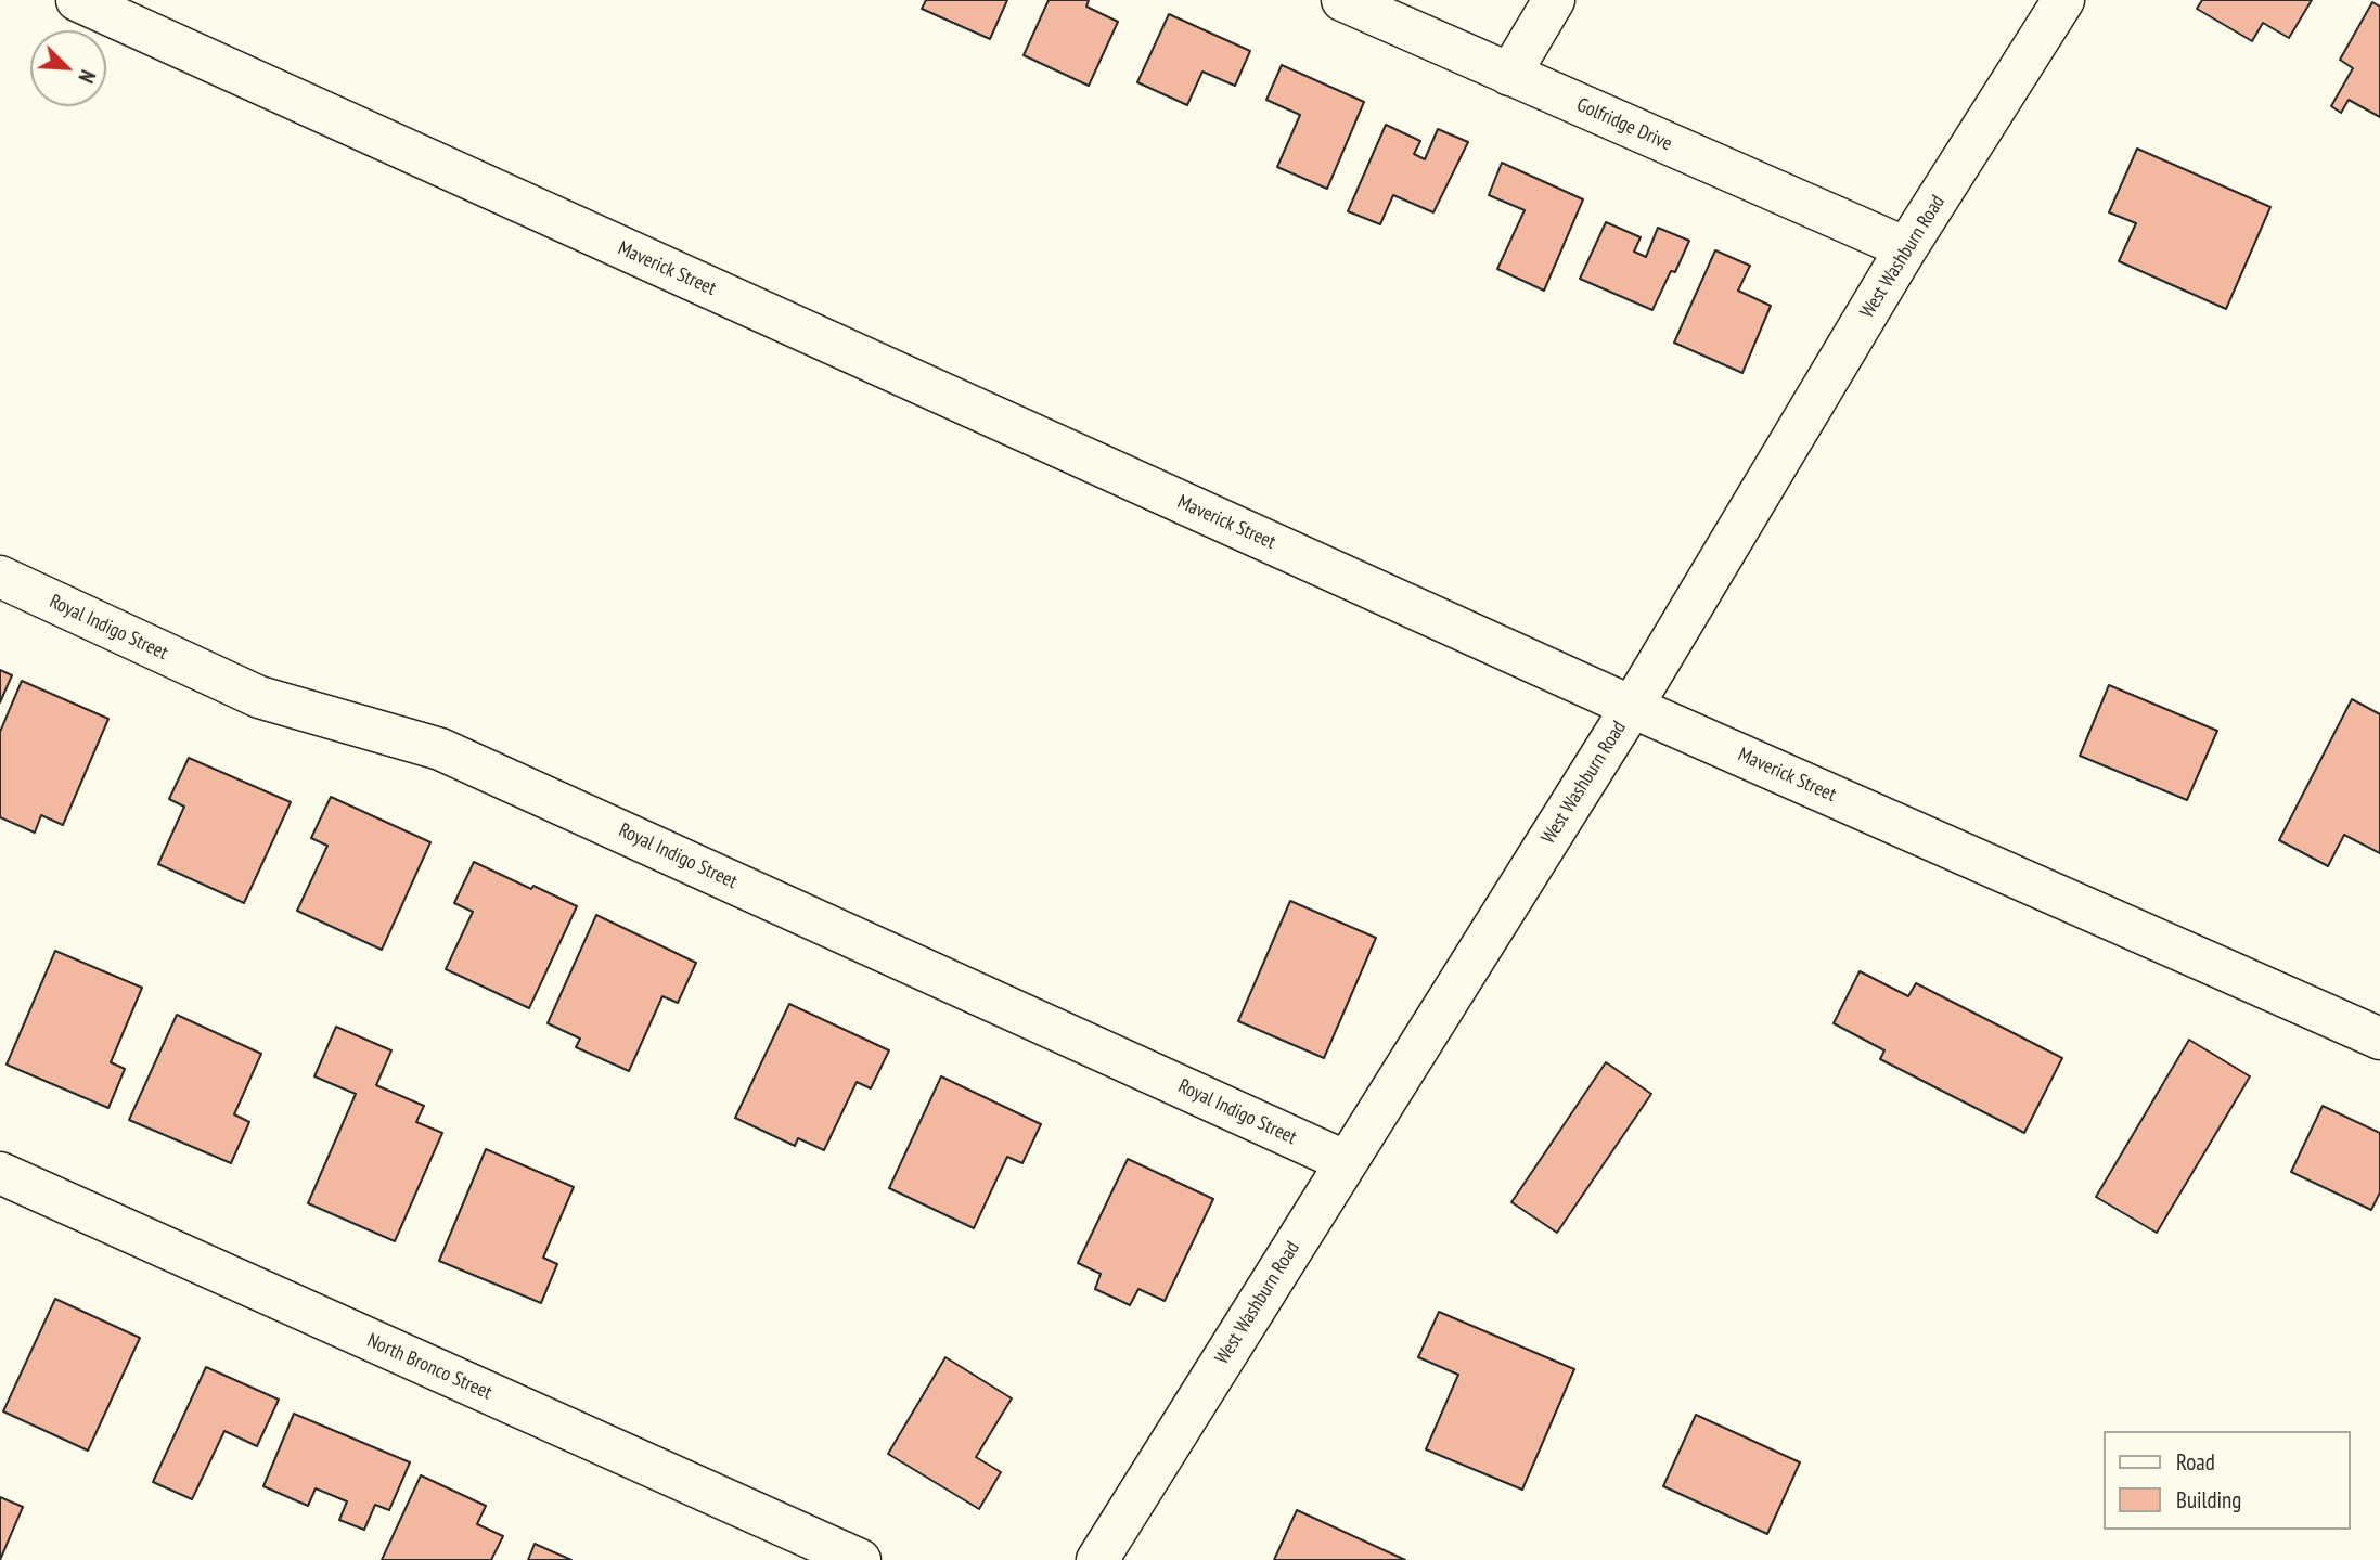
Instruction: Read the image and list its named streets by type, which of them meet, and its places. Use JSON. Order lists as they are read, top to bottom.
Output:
{
  "streets": {
    "street": [
      "Golfridge Drive",
      "West Washburn Road",
      "Maverick Street",
      "Royal Indigo Street",
      "North Bronco Street"
    ]
  },
  "crossings": [
    ["Golfridge Drive", "West Washburn Road"],
    ["West Washburn Road", "Maverick Street"],
    ["West Washburn Road", "Royal Indigo Street"]
  ],
  "legend": ["Road", "Building"],
  "north": "bottom right"
}
